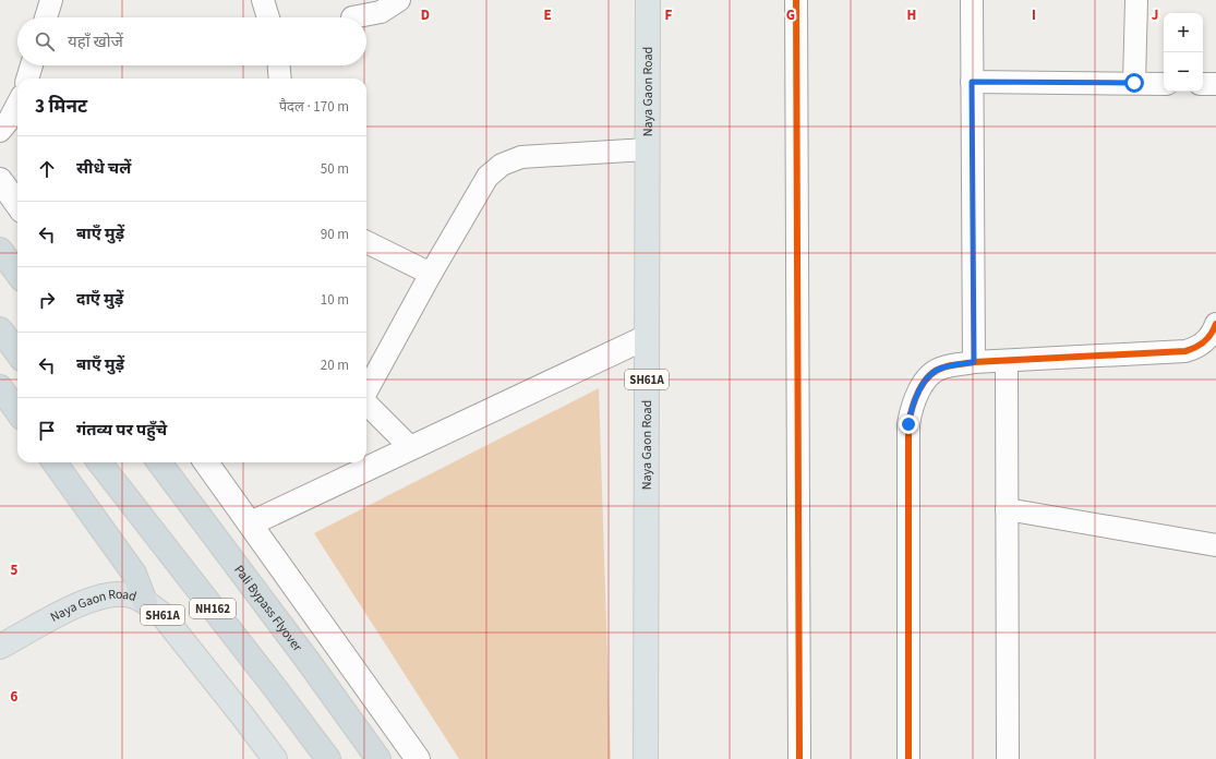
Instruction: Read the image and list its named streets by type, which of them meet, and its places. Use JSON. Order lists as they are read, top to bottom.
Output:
{
  "streets": {
    "highway": ["Pali Bypass Flyover", "NH162"],
    "main road": ["Naya Gaon Road", "SH61A"]
  },
  "page": {
    "map_buttons": ["+", "−"],
    "search": "यहाँ खोजें",
    "heading": ["3 मिनट", "पैदल · 170 m"],
    "list": [
      ["सीधे चलें", "50 m"],
      ["बाएँ मुड़ें", "90 m"],
      ["दाएँ मुड़ें", "10 m"],
      ["बाएँ मुड़ें", "20 m"],
      "गंतव्य पर पहुँचे"
    ]
  },
  "grid": {
    "columns": [
      "D",
      "E",
      "F",
      "G",
      "H",
      "I",
      "J"
    ],
    "rows": ["5", "6"]
  }
}
